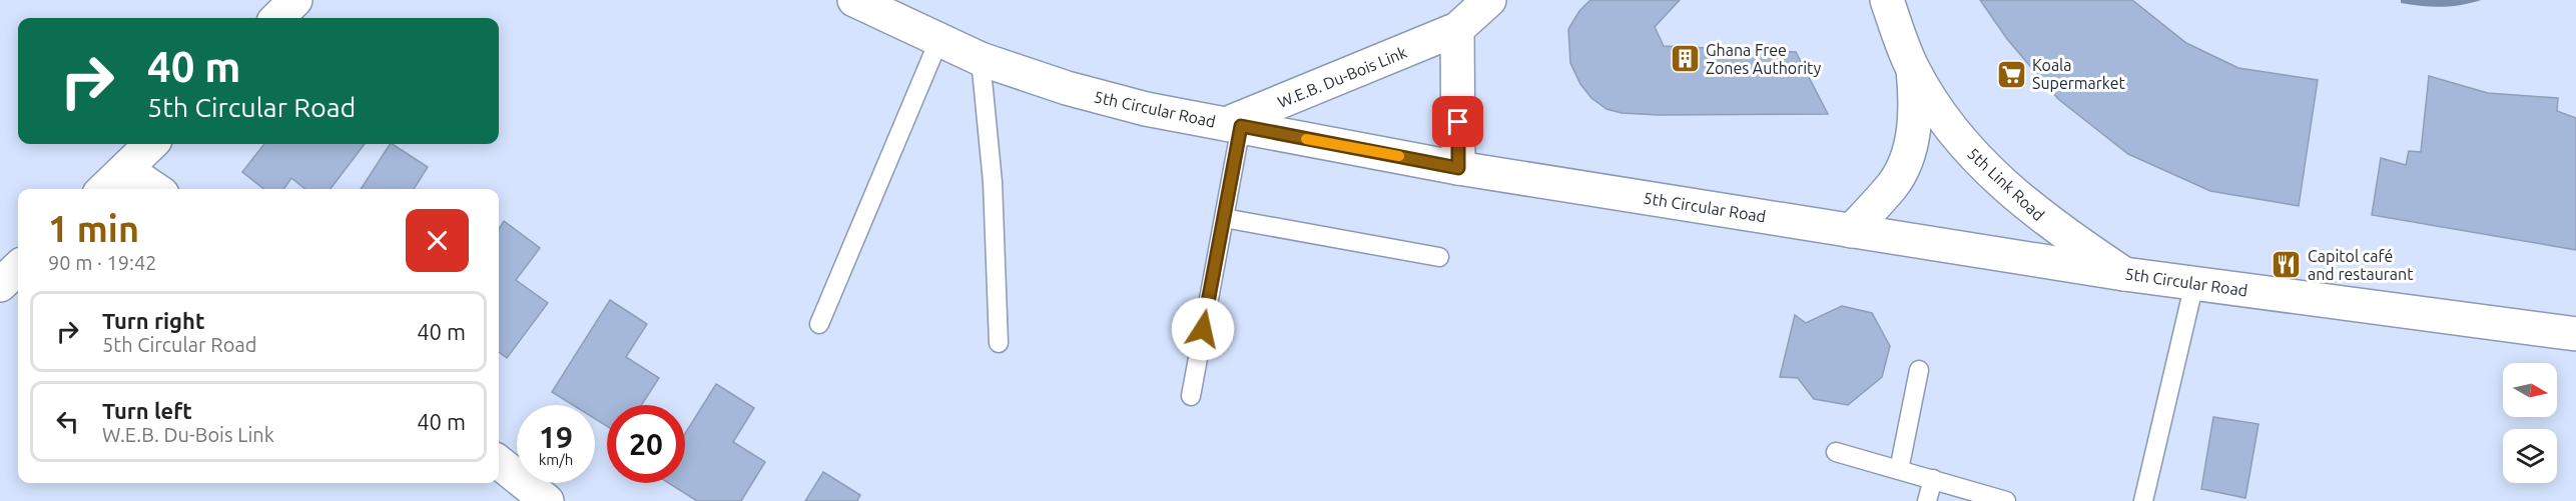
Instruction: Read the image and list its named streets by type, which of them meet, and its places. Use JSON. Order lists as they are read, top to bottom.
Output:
{
  "streets": {
    "street": ["W.E.B. Du-Bois Link", "5th Circular Road", "5th Link Road"]
  },
  "crossings": [
    ["W.E.B. Du-Bois Link", "5th Circular Road"],
    ["5th Circular Road", "5th Link Road"]
  ],
  "places": {
    "building": ["Ghana Free Zones Authority"],
    "supermarket": ["Koala Supermarket"],
    "restaurant": ["Capitol café and restaurant"]
  },
  "north": "right",
  "page": {
    "turn": ["40 m", "5th Circular Road"],
    "heading": ["1 min", "90 m · 19:42"],
    "list": [
      {
        "name": "Turn right",
        "note": "5th Circular Road",
        "value": "40 m"
      },
      {
        "name": "Turn left",
        "note": "W.E.B. Du-Bois Link",
        "value": "40 m"
      }
    ],
    "speed": "19 km/h",
    "limit": "20"
  }
}
